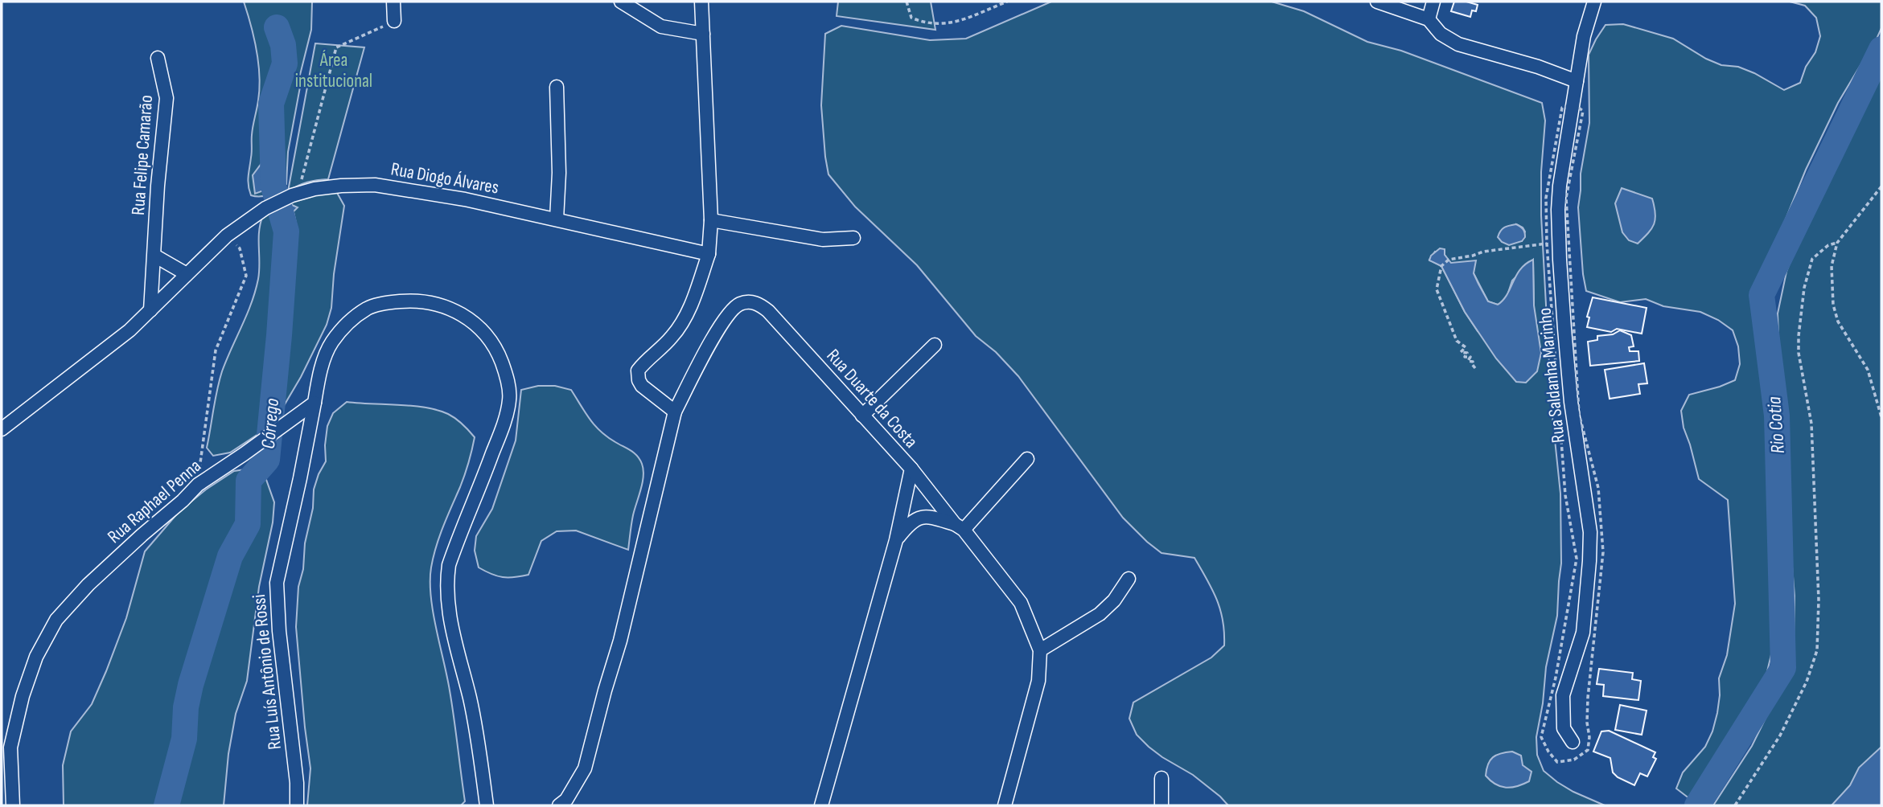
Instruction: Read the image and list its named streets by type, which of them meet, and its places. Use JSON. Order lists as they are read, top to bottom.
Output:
{
  "streets": {
    "street": [
      "Rua Felipe Camarão",
      "Rua Diogo Álvares",
      "Rua Saldanha Marinho",
      "Rua Duarte da Costa",
      "Rua Raphael Penna",
      "Rua Luís Antônio de Rossi"
    ]
  },
  "crossings": [
    ["Rua Felipe Camarão", "Rua Diogo Álvares"],
    ["Rua Raphael Penna", "Rua Luís Antônio de Rossi"]
  ],
  "water": ["Córrego", "Rio Cotia"],
  "parks": ["Área institucional"]
}
